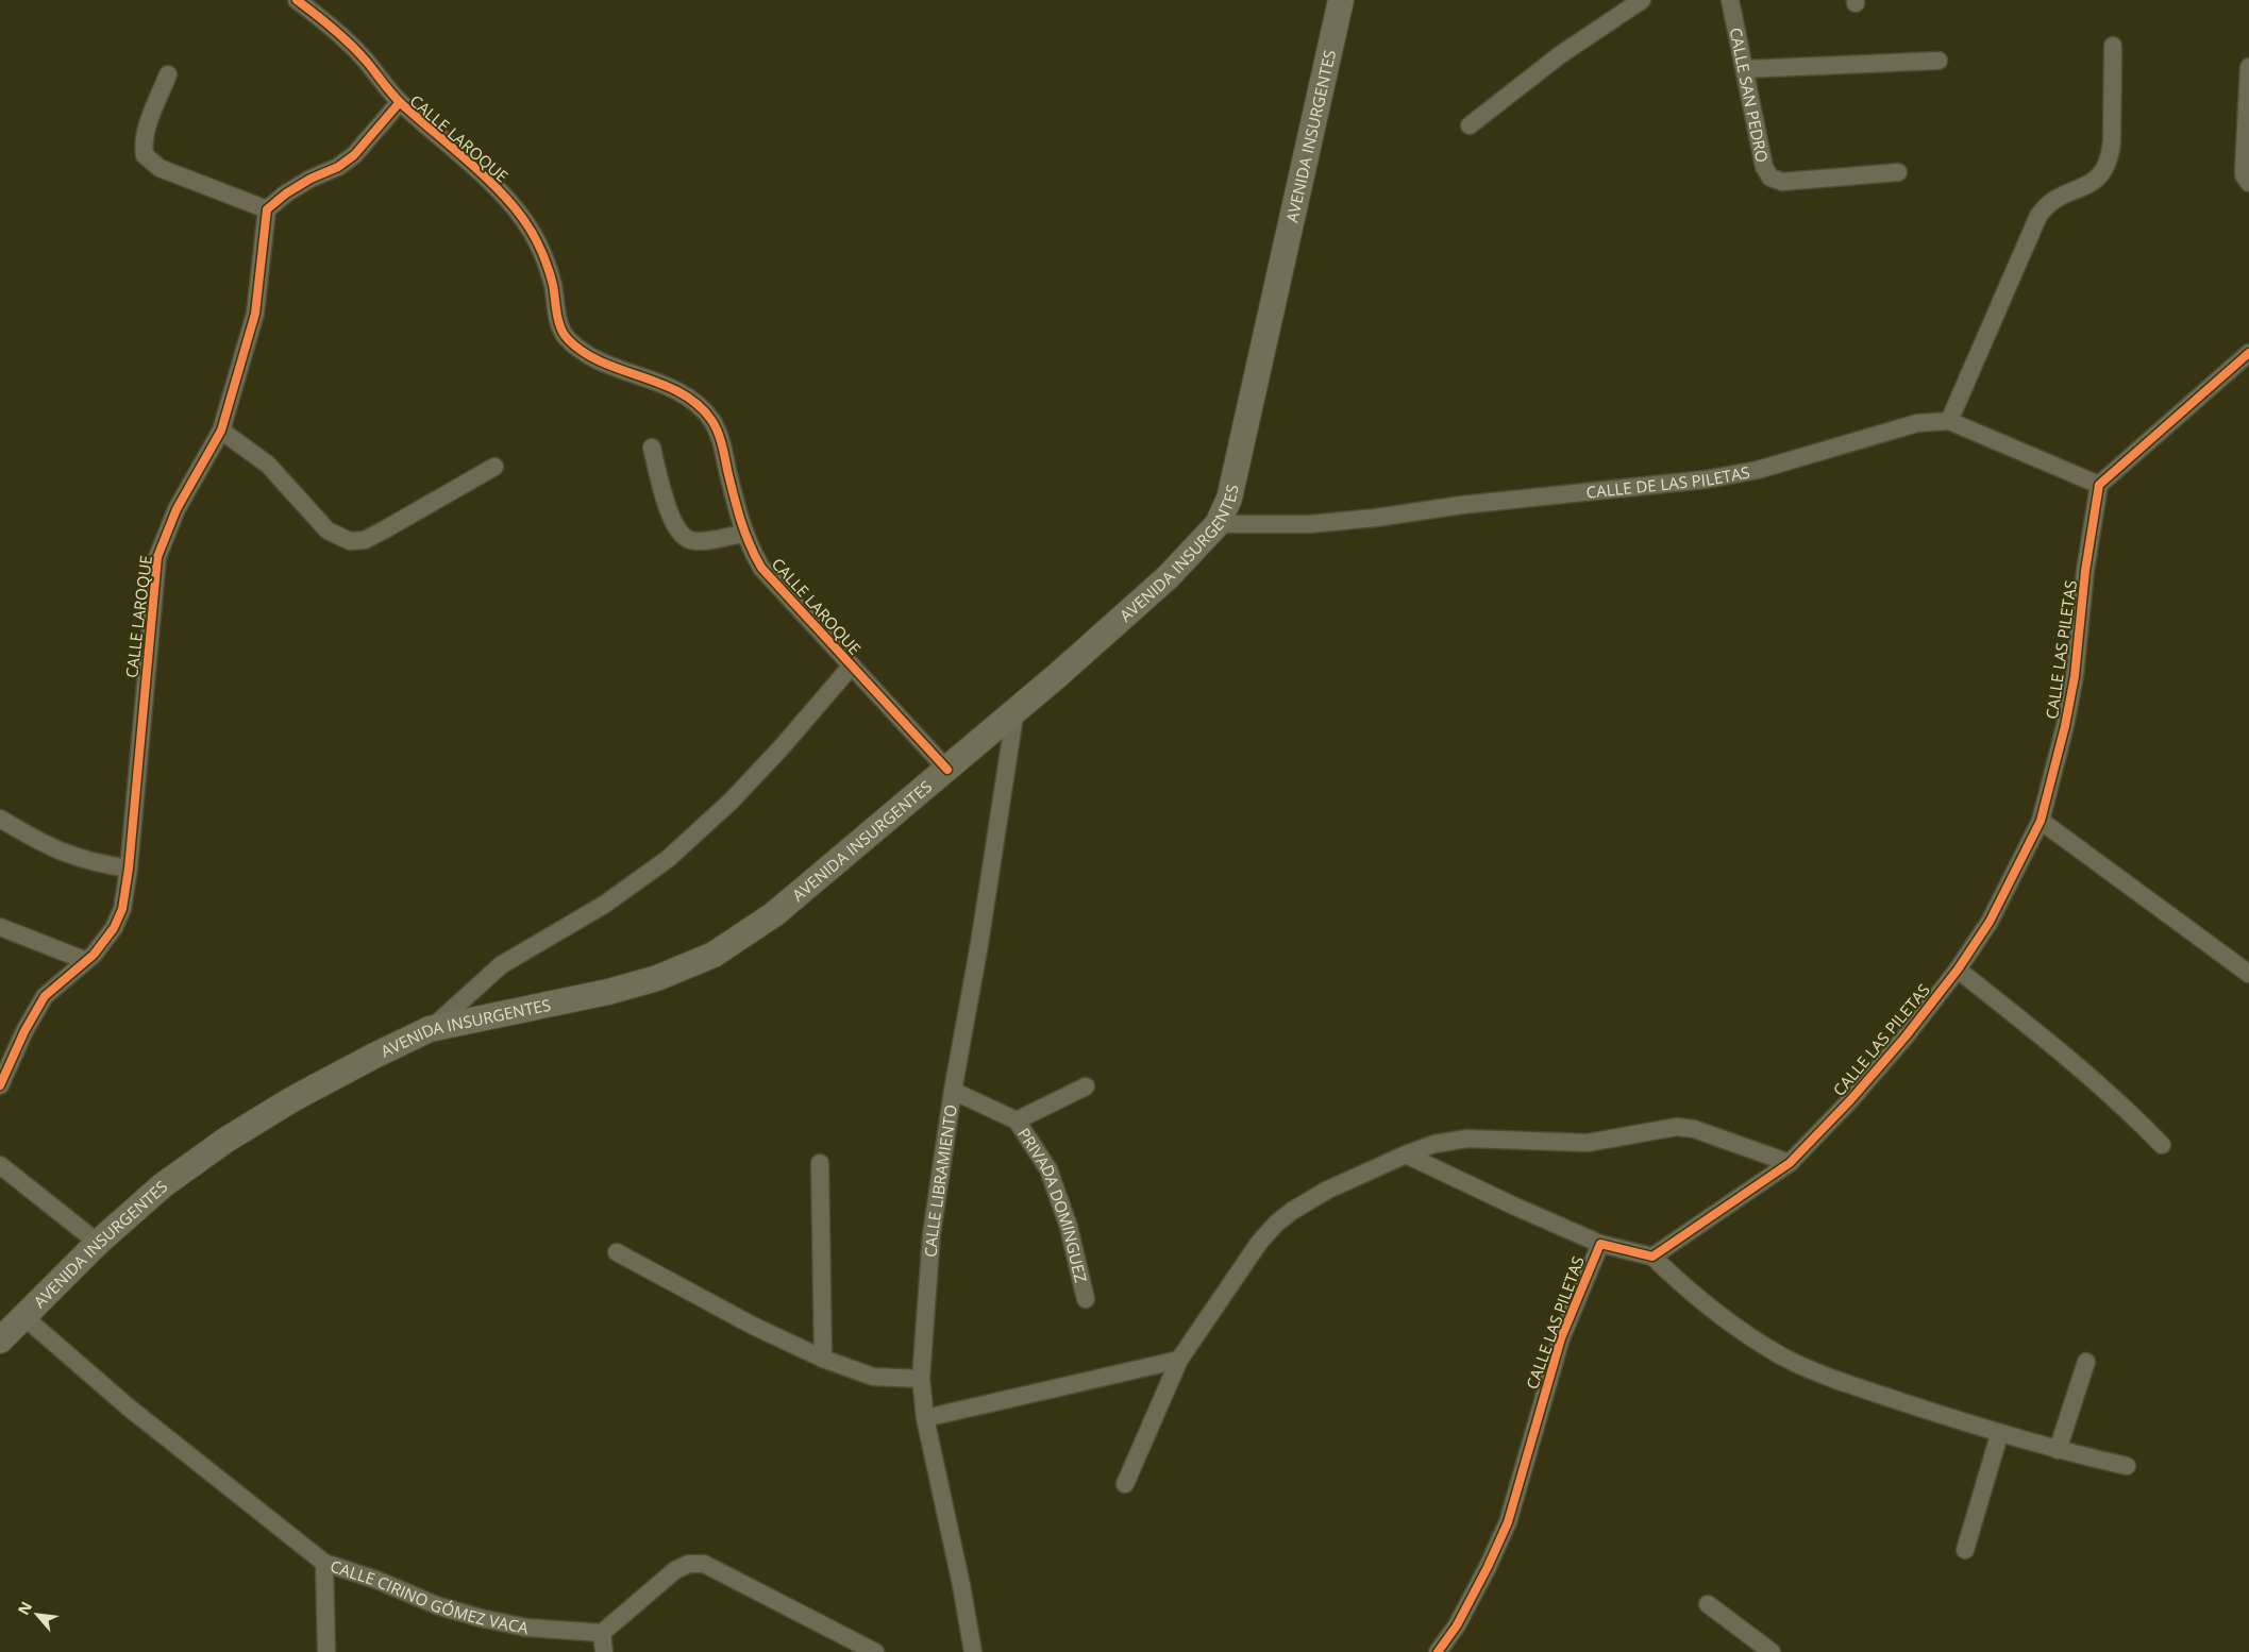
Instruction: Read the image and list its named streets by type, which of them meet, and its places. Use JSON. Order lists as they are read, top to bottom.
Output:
{
  "streets": {
    "main road": ["AVENIDA INSURGENTES"],
    "street": [
      "CALLE SAN PEDRO",
      "CALLE LAROQUE",
      "CALLE DE LAS PILETAS",
      "CALLE LAS PILETAS",
      "CALLE LIBRAMIENTO",
      "PRIVADA DOMINGUEZ",
      "CALLE CIRINO GÓMEZ VACA"
    ]
  },
  "crossings": [
    ["AVENIDA INSURGENTES", "CALLE LAROQUE"],
    ["AVENIDA INSURGENTES", "CALLE DE LAS PILETAS"],
    ["AVENIDA INSURGENTES", "CALLE LIBRAMIENTO"],
    ["AVENIDA INSURGENTES", "CALLE CIRINO GÓMEZ VACA"],
    ["CALLE DE LAS PILETAS", "CALLE LAS PILETAS"],
    ["CALLE LIBRAMIENTO", "PRIVADA DOMINGUEZ"]
  ],
  "north": "top left"
}
